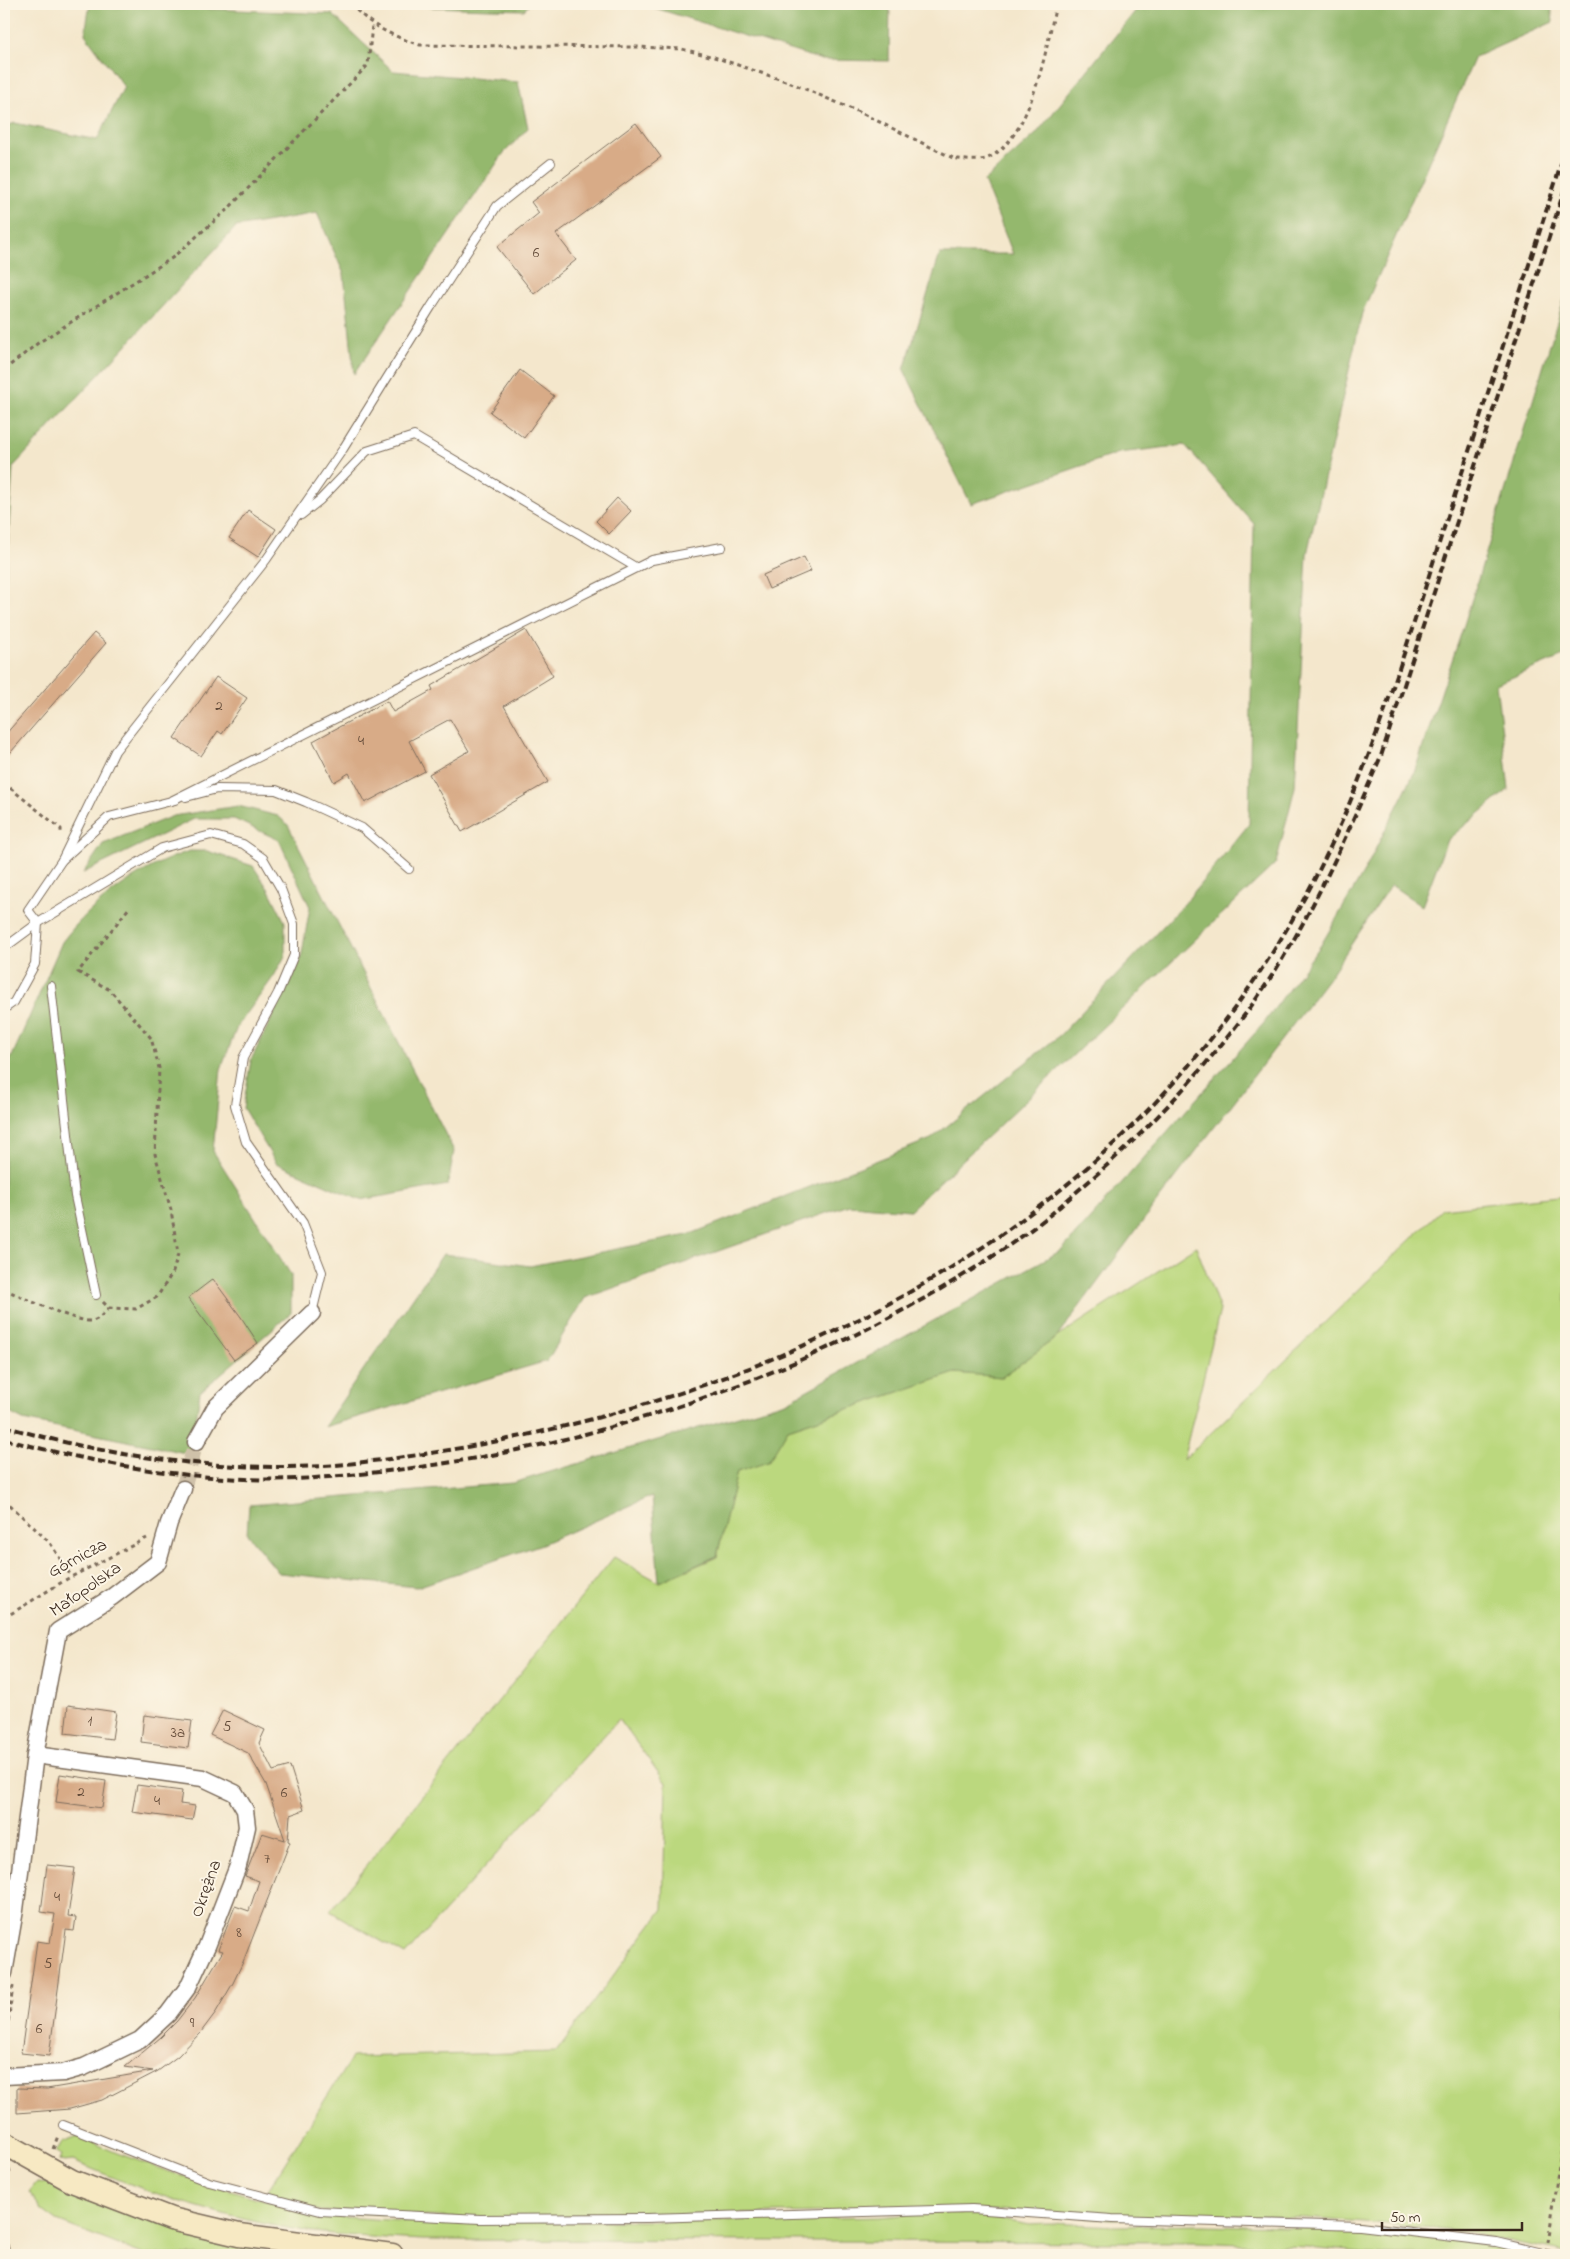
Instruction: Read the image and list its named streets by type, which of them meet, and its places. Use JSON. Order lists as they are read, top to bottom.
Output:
{
  "streets": {
    "street": ["Małopolska", "Okrężna"],
    "path": ["Górnicza"]
  },
  "crossings": [
    ["Górnicza", "Małopolska"],
    ["Małopolska", "Okrężna"]
  ],
  "house_numbers": [
    "6",
    "2",
    "4",
    "1",
    "5",
    "3a",
    "2",
    "6",
    "4",
    "7",
    "4",
    "8",
    "5",
    "9",
    "6"
  ],
  "scale_bar": "50 m"
}
